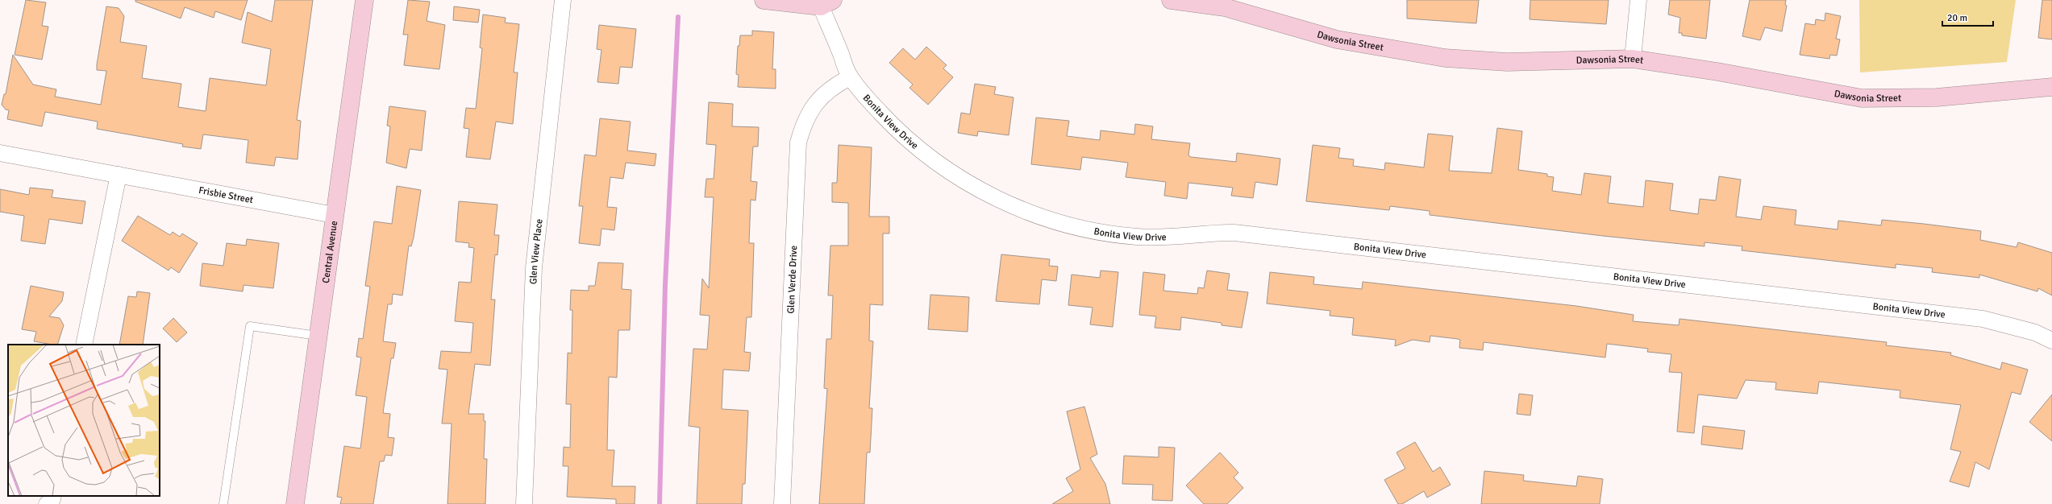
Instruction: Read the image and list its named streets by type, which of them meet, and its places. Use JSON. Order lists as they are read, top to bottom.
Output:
{
  "streets": {
    "street": [
      "Dawsonia Street",
      "Bonita View Drive",
      "Frisbie Street",
      "Glen View Place",
      "Central Avenue",
      "Glen Verde Drive"
    ]
  },
  "crossings": [
    ["Bonita View Drive", "Glen Verde Drive"],
    ["Frisbie Street", "Central Avenue"]
  ],
  "scale_bar": "20 m"
}
